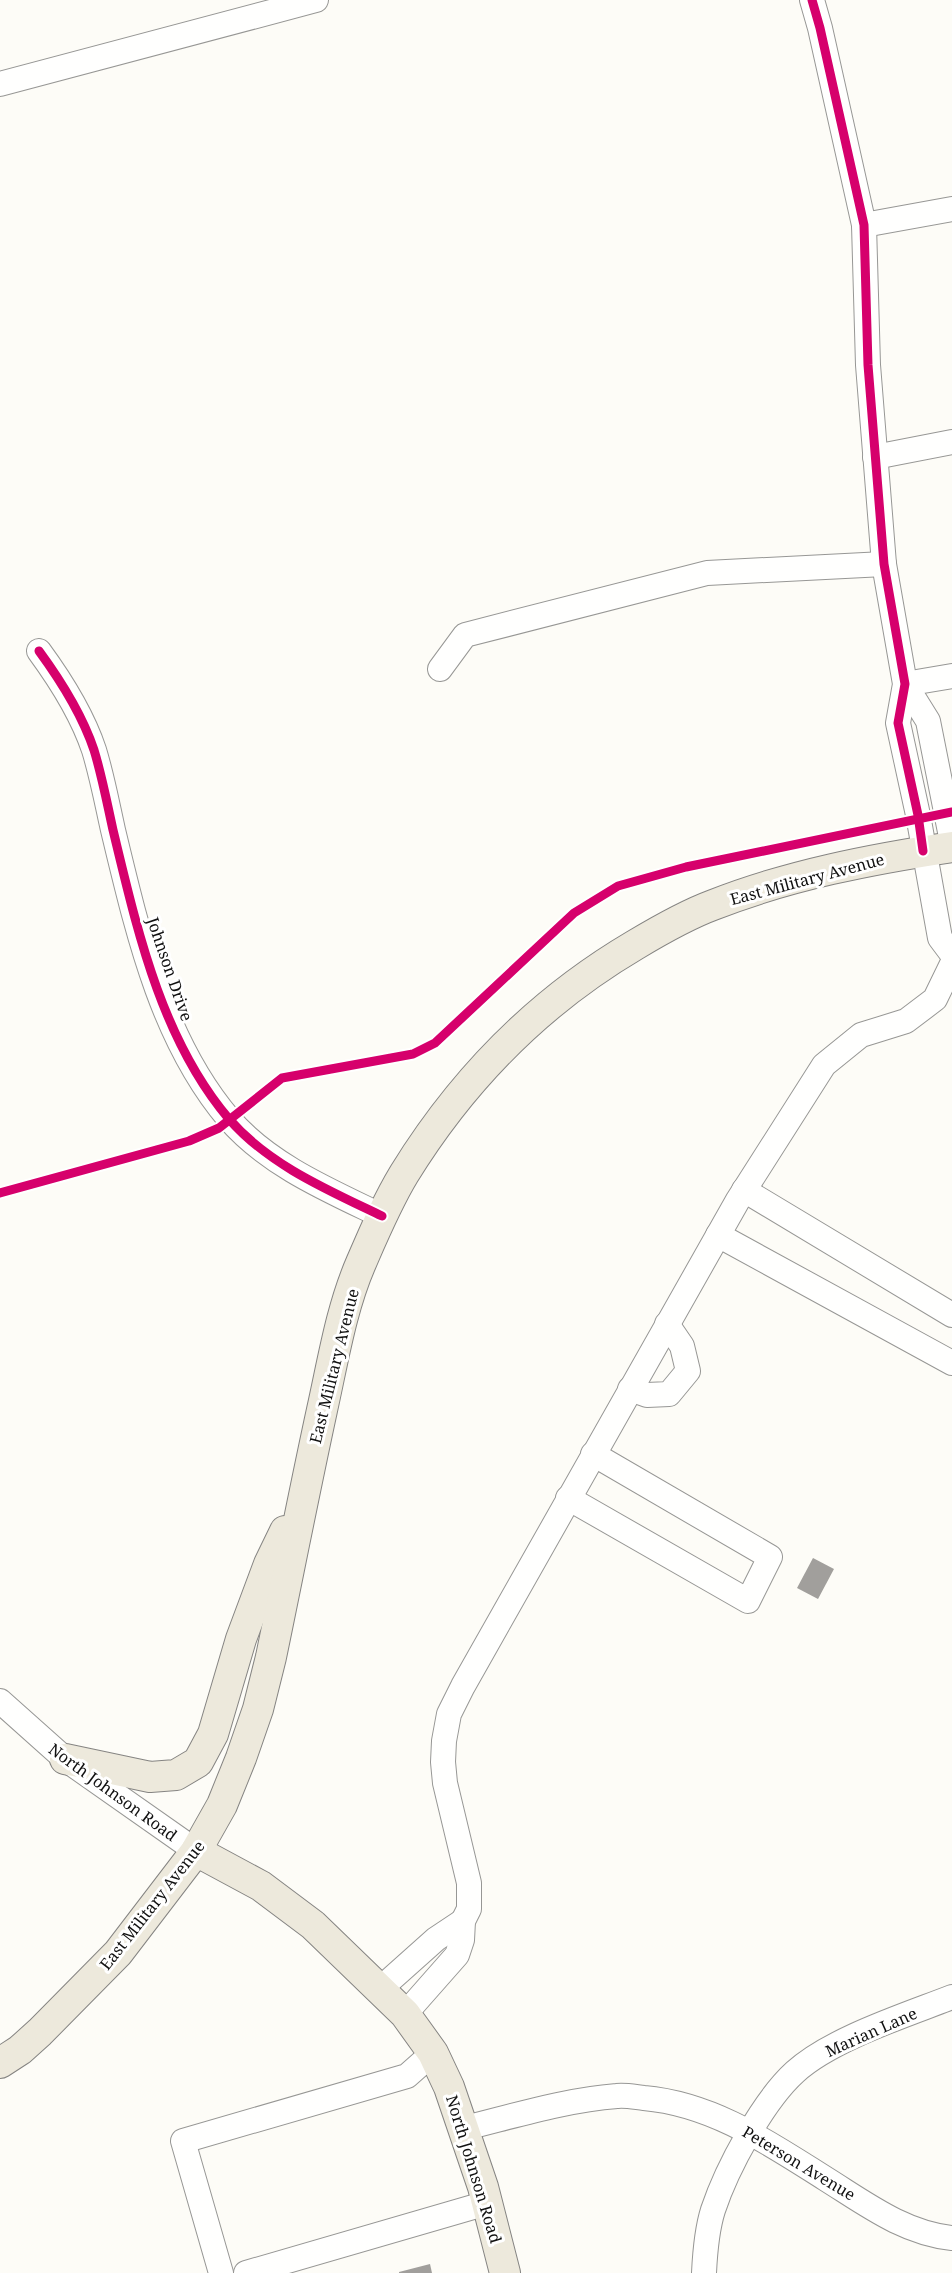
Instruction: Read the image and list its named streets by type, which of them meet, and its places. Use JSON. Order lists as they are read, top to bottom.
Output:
{
  "streets": {
    "main road": ["East Military Avenue", "North Johnson Road"],
    "street": ["Johnson Drive", "Marian Lane", "Peterson Avenue"]
  },
  "crossings": [
    ["East Military Avenue", "Johnson Drive"],
    ["East Military Avenue", "North Johnson Road"],
    ["North Johnson Road", "Peterson Avenue"],
    ["Marian Lane", "Peterson Avenue"]
  ]
}
